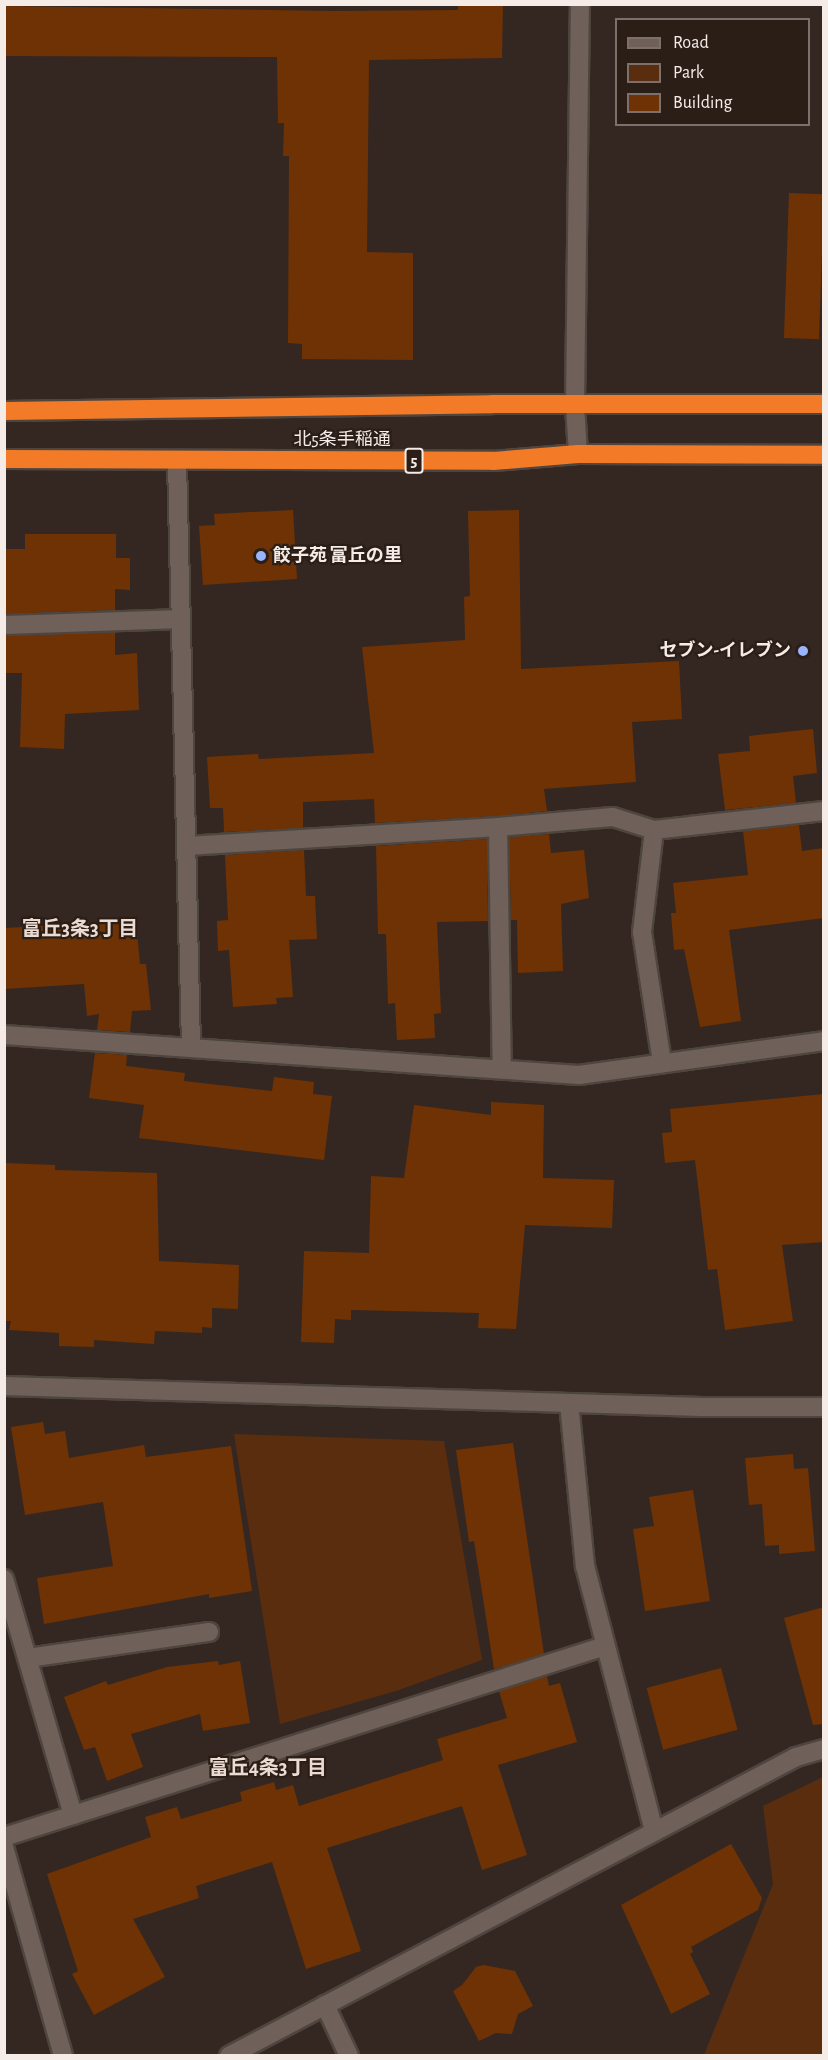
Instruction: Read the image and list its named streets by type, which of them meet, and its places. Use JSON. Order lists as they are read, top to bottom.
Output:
{
  "streets": {
    "highway": ["北5条手稲通", "5"]
  },
  "districts": ["富丘3条3丁目", "富丘4条3丁目"],
  "places": ["餃子苑 富丘の里", "セブン-イレブン"],
  "legend": ["Road", "Park", "Building"]
}
